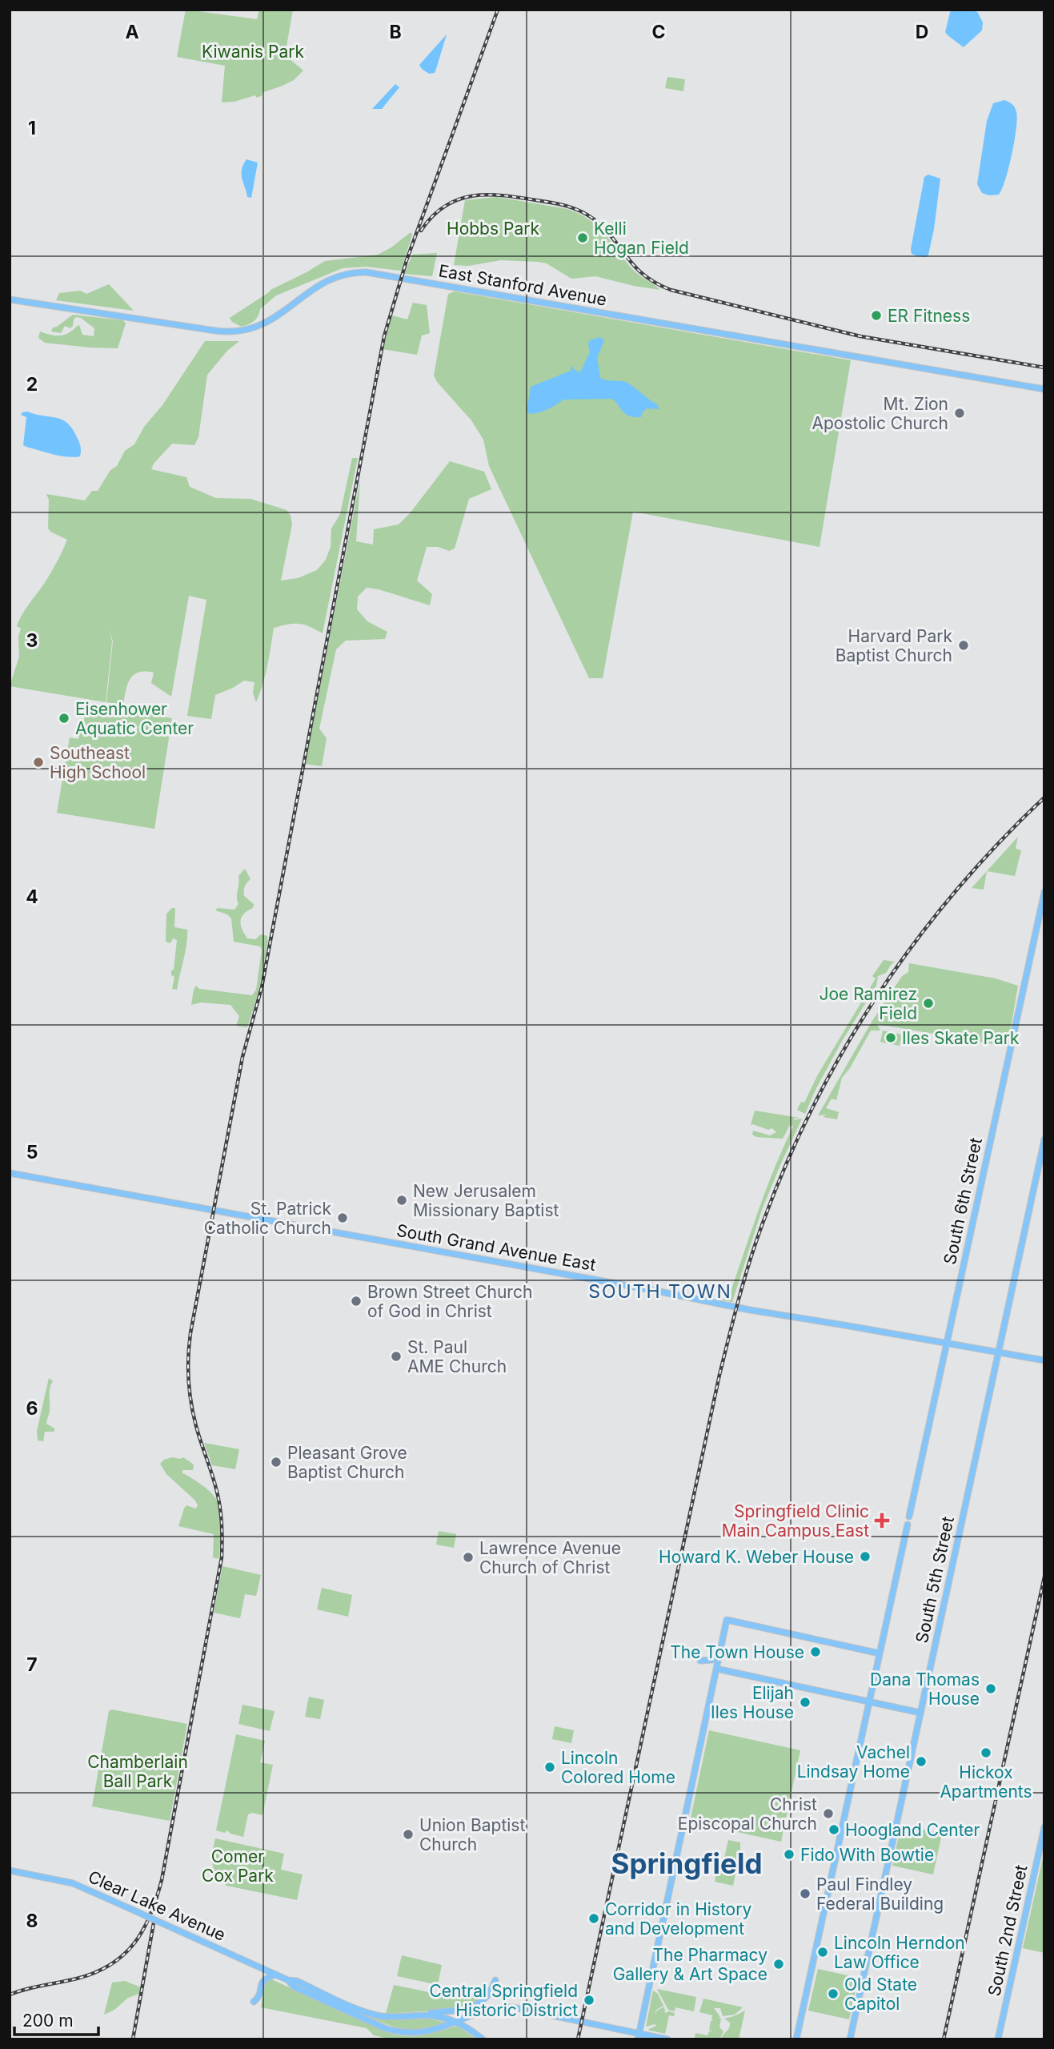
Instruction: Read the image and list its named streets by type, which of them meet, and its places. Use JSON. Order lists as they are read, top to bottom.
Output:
{
  "streets": {
    "main road": [
      "East Stanford Avenue",
      "South 6th Street",
      "South Grand Avenue East",
      "South 5th Street",
      "Clear Lake Avenue",
      "South 2nd Street"
    ]
  },
  "crossings": [
    ["South 6th Street", "South Grand Avenue East"],
    ["South Grand Avenue East", "South 5th Street"]
  ],
  "districts": ["SOUTH TOWN", "Springfield"],
  "parks": [
    "Kiwanis Park",
    "Hobbs Park",
    "Chamberlain Ball Park",
    "Comer Cox Park"
  ],
  "places": {
    "other": [
      "Kelli Hogan Field",
      "ER Fitness",
      "Mt. Zion Apostolic Church",
      "Harvard Park Baptist Church",
      "Eisenhower Aquatic Center",
      "Southeast High School",
      "Joe Ramirez Field",
      "Iles Skate Park",
      "New Jerusalem Missionary Baptist",
      "St. Patrick Catholic Church",
      "Brown Street Church of God in Christ",
      "St. Paul AME Church",
      "Pleasant Grove Baptist Church",
      "Howard K. Weber House",
      "Lawrence Avenue Church of Christ",
      "The Town House",
      "Dana Thomas House",
      "Elijah Iles House",
      "Hickox Apartments",
      "Vachel Lindsay Home",
      "Lincoln Colored Home",
      "Christ Episcopal Church",
      "Hoogland Center",
      "Union Baptist Church",
      "Fido With Bowtie",
      "Paul Findley Federal Building",
      "Corridor in History and Development",
      "Lincoln Herndon Law Office",
      "The Pharmacy Gallery & Art Space",
      "Old State Capitol",
      "Central Springfield Historic District"
    ],
    "health": ["Springfield Clinic Main Campus East"]
  },
  "scale_bar": "200 m",
  "grid": {
    "columns": [
      "A",
      "B",
      "C",
      "D"
    ],
    "rows": [
      "1",
      "2",
      "3",
      "4",
      "5",
      "6",
      "7",
      "8"
    ]
  }
}
